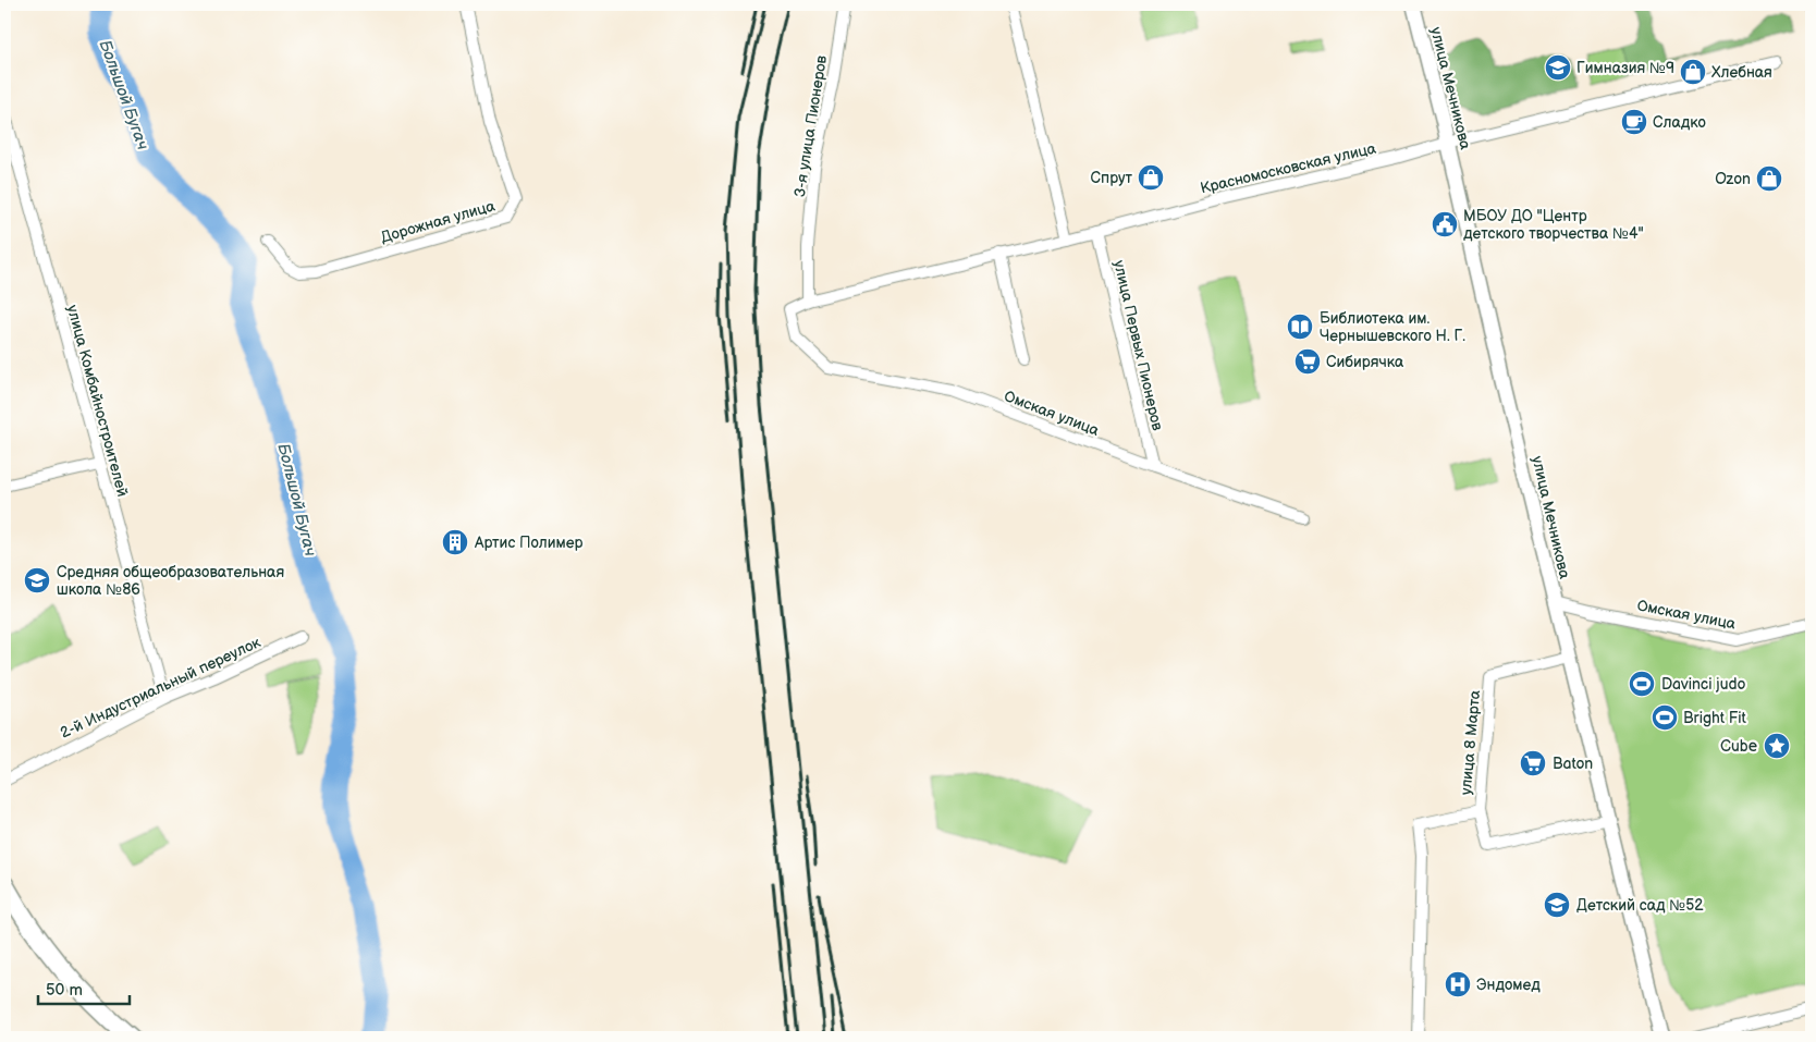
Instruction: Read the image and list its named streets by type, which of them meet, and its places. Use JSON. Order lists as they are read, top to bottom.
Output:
{
  "streets": {
    "street": [
      "улица Мечникова",
      "3-я улица Пионеров",
      "Красномосковская улица",
      "Дорожная улица",
      "улица Первых Пионеров",
      "улица Комбайностроителей",
      "Омская улица",
      "2-й Индустриальный переулок",
      "улица 8 Марта"
    ]
  },
  "crossings": [
    ["улица Мечникова", "Красномосковская улица"],
    ["улица Мечникова", "Омская улица"],
    ["улица Мечникова", "улица 8 Марта"],
    ["3-я улица Пионеров", "Красномосковская улица"],
    ["3-я улица Пионеров", "Омская улица"],
    ["Красномосковская улица", "улица Первых Пионеров"],
    ["Красномосковская улица", "Омская улица"],
    ["улица Первых Пионеров", "Омская улица"],
    ["улица Комбайностроителей", "2-й Индустриальный переулок"]
  ],
  "water": ["Большой Бугач"],
  "places": {
    "school or university": ["Гимназия №9", "Средняя общеобразовательная школа №86", "Детский сад №52"],
    "shop": ["Хлебная", "Спрут", "Ozon"],
    "cafe": ["Сладко"],
    "public building": ["МБОУ ДО \"Центр детского творчества №4\""],
    "library": ["Библиотека им. Чернышевского Н. Г."],
    "supermarket": ["Сибирячка", "Baton"],
    "building": ["Артис Полимер"],
    "sports": ["Davinci judo", "Bright Fit"],
    "place": ["Cube"],
    "hospital": ["Эндомед"]
  },
  "scale_bar": "50 m"
}
